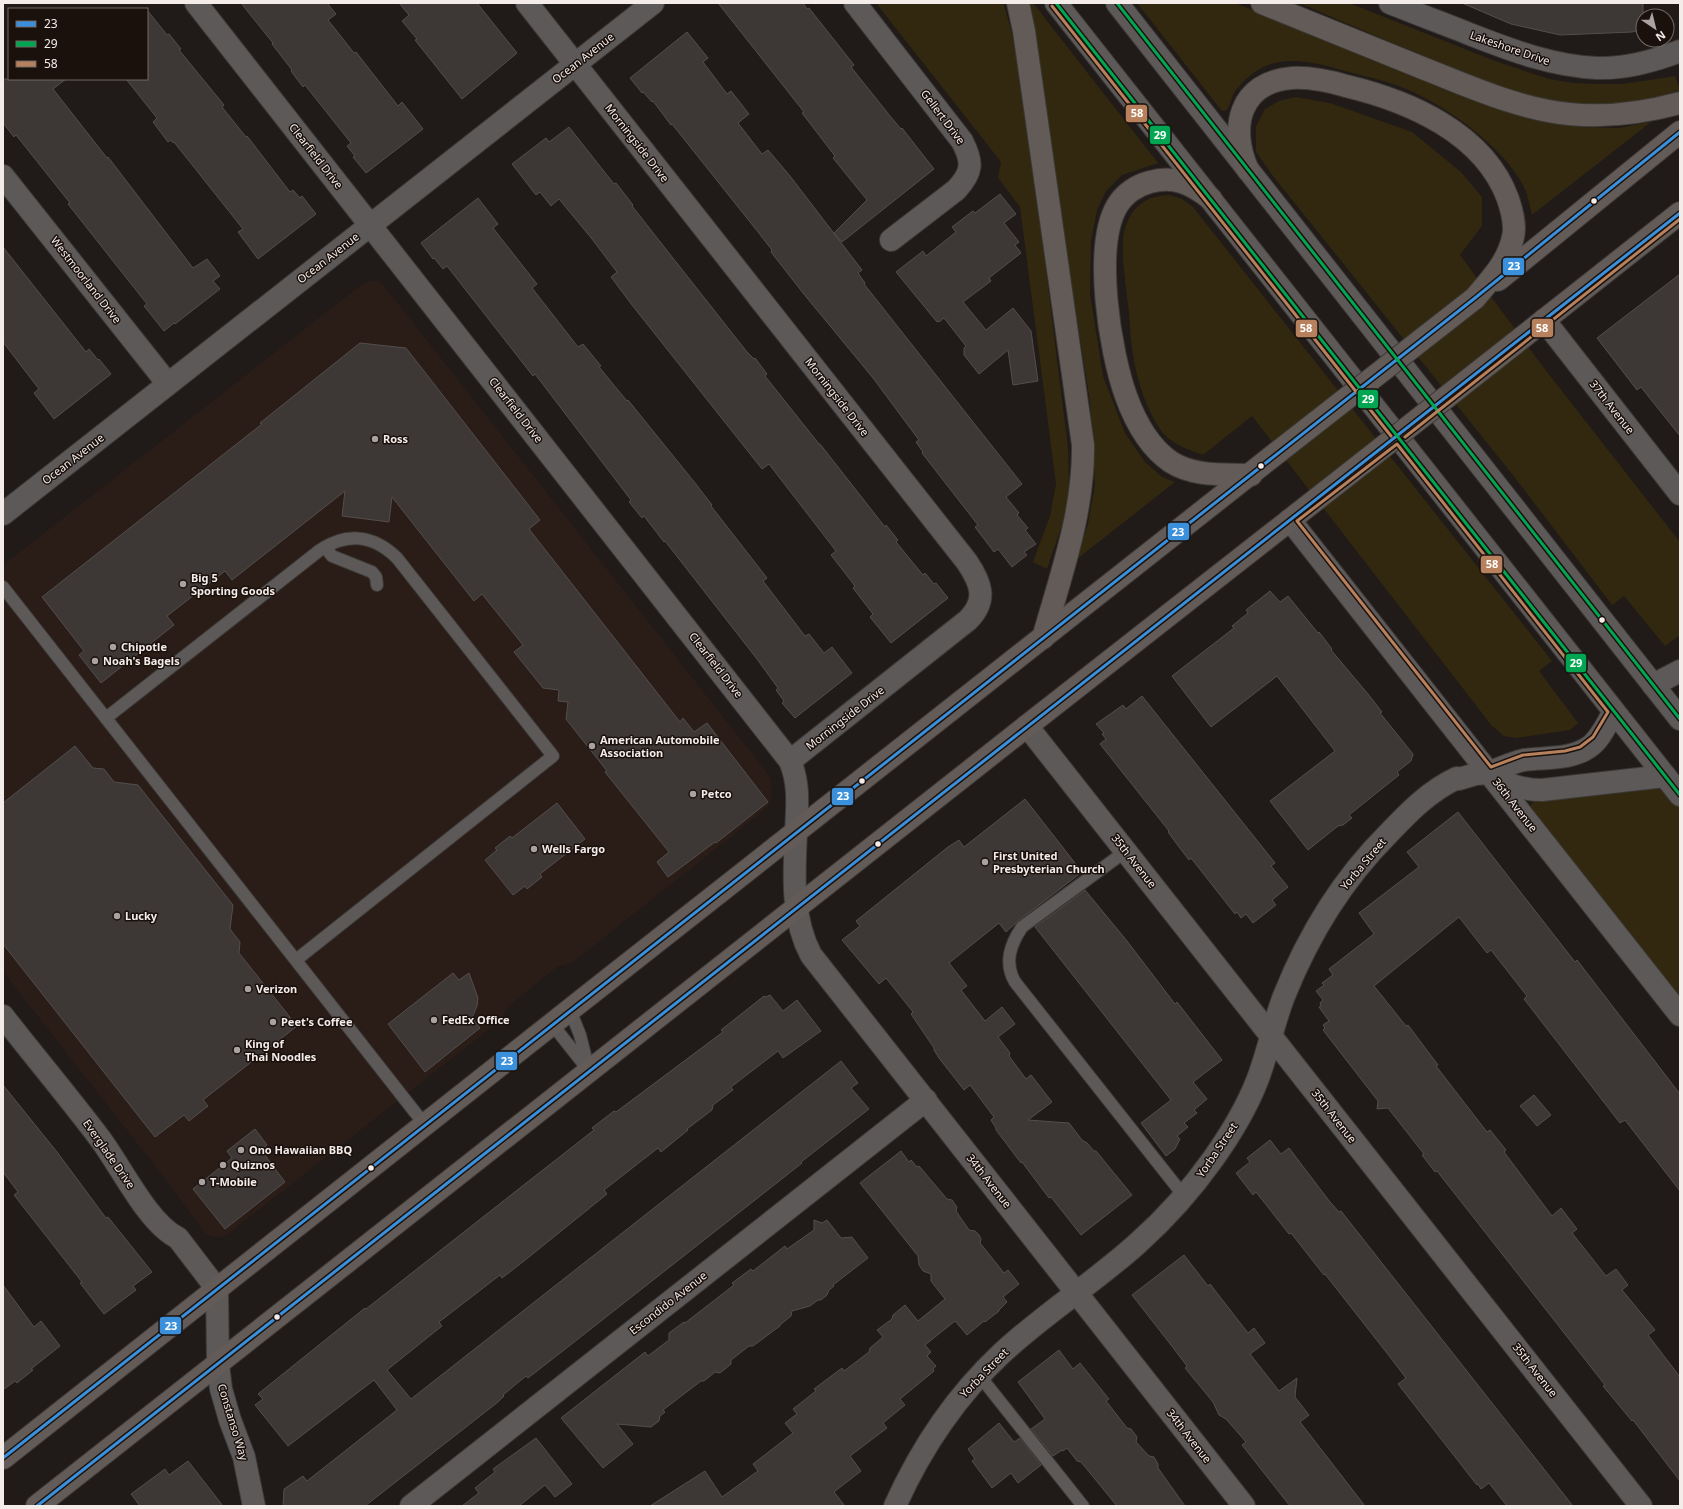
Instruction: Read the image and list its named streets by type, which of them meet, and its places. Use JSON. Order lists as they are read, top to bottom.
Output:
{
  "streets": {
    "street": [
      "Lakeshore Drive",
      "Ocean Avenue",
      "Gellert Drive",
      "Morningside Drive",
      "Clearfield Drive",
      "Westmoorland Drive",
      "37th Avenue",
      "36th Avenue",
      "35th Avenue",
      "Yorba Street",
      "Everglade Drive",
      "34th Avenue",
      "Escondido Avenue",
      "Constanso Way"
    ]
  },
  "crossings": [
    ["Ocean Avenue", "Morningside Drive"],
    ["Ocean Avenue", "Clearfield Drive"],
    ["Ocean Avenue", "Westmoorland Drive"],
    ["Morningside Drive", "Clearfield Drive"],
    ["Clearfield Drive", "34th Avenue"],
    ["36th Avenue", "Yorba Street"],
    ["35th Avenue", "Yorba Street"],
    ["Yorba Street", "34th Avenue"],
    ["Everglade Drive", "Constanso Way"],
    ["34th Avenue", "Escondido Avenue"]
  ],
  "places": [
    "Ross",
    "Big 5 Sporting Goods",
    "Chipotle",
    "Noah's Bagels",
    "American Automobile Association",
    "Petco",
    "Wells Fargo",
    "First United Presbyterian Church",
    "Lucky",
    "Verizon",
    "FedEx Office",
    "Peet's Coffee",
    "King of Thai Noodles",
    "Ono Hawaiian BBQ",
    "Quiznos",
    "T-Mobile"
  ],
  "lines": ["transit line 29", "transit line 58", "transit line 23"],
  "legend": ["23", "29", "58"],
  "north": "bottom right"
}
